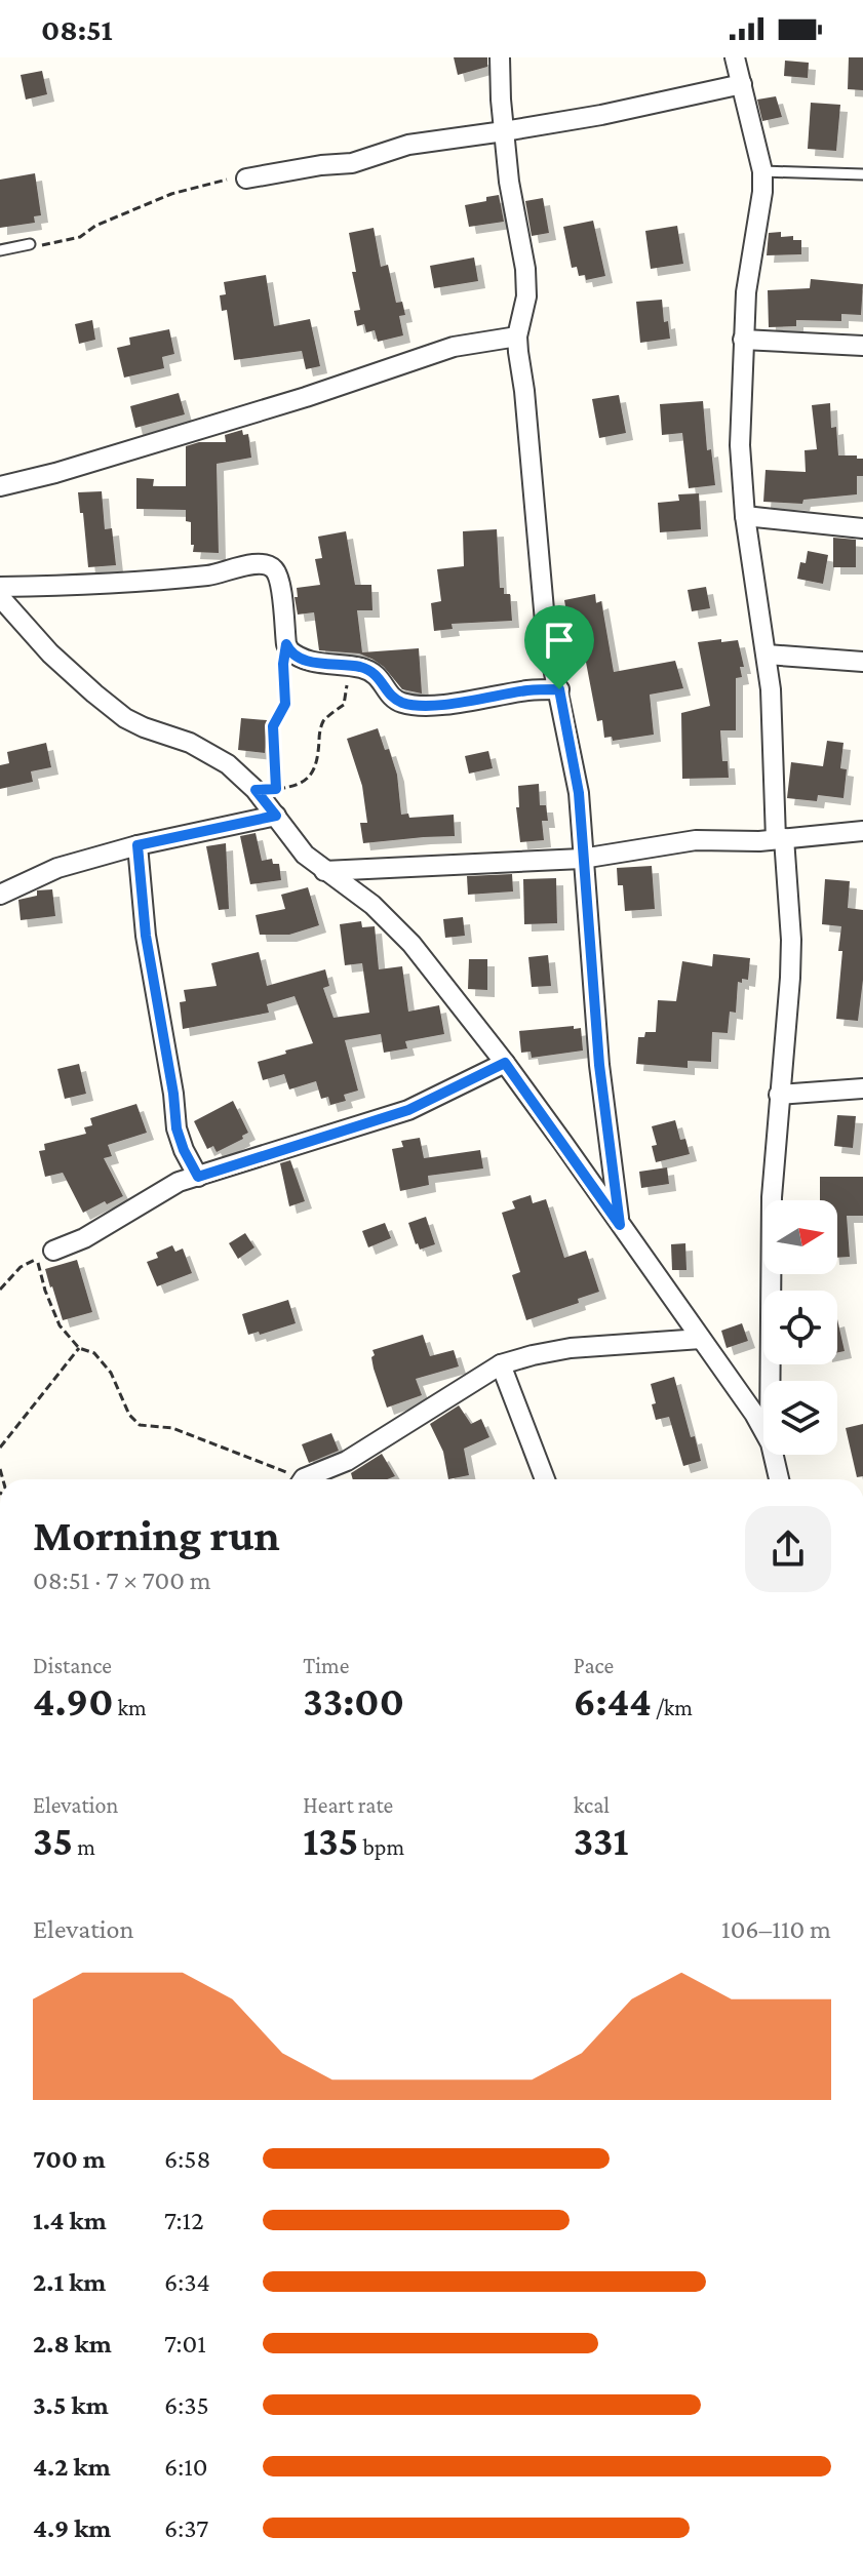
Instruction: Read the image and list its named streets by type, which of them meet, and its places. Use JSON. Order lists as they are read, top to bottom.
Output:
{
  "north": "right",
  "page": {
    "status": "08:51",
    "heading": ["Morning run", "08:51 · 7 × 700 m"],
    "stats": [
      ["Distance", "4.90 km"],
      ["Time", "33:00"],
      ["Pace", "6:44 /km"],
      ["Elevation", "35 m"],
      ["Heart rate", "135 bpm"],
      ["kcal", "331"]
    ],
    "chart": ["Elevation", "106–110 m"],
    "list": [
      {
        "name": "700 m",
        "note": "6:58"
      },
      {
        "name": "1.4 km",
        "note": "7:12"
      },
      {
        "name": "2.1 km",
        "note": "6:34"
      },
      {
        "name": "2.8 km",
        "note": "7:01"
      },
      {
        "name": "3.5 km",
        "note": "6:35"
      },
      {
        "name": "4.2 km",
        "note": "6:10"
      },
      {
        "name": "4.9 km",
        "note": "6:37"
      }
    ]
  }
}
